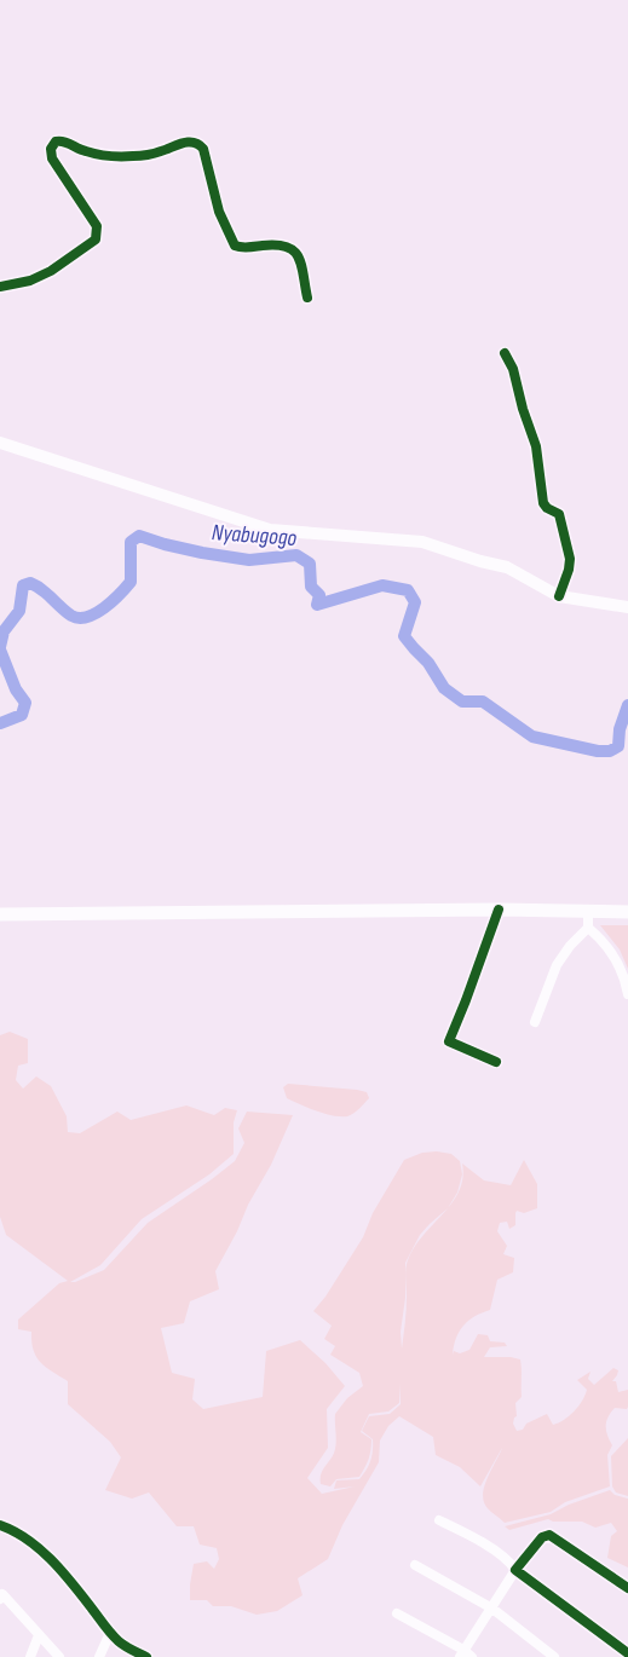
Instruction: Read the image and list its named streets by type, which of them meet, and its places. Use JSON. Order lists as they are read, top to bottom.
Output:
{
  "water": ["Nyabugogo"]
}
